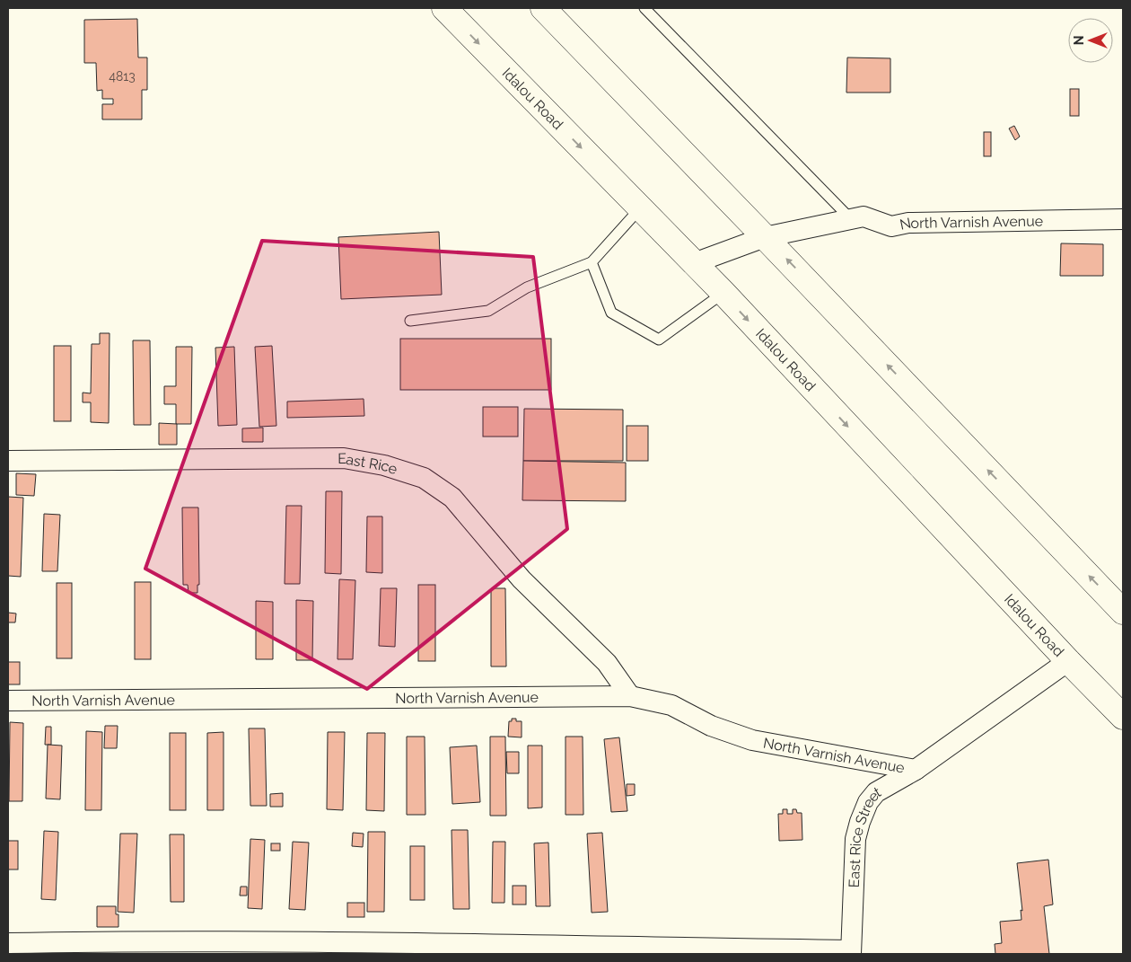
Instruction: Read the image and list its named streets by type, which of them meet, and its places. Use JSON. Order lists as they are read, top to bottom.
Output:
{
  "streets": {
    "highway": ["Idalou Road"],
    "street": ["North Varnish Avenue", "East Rice", "East Rice Street"]
  },
  "crossings": [
    ["Idalou Road", "North Varnish Avenue"],
    ["Idalou Road", "East Rice Street"],
    ["North Varnish Avenue", "East Rice"],
    ["North Varnish Avenue", "East Rice Street"]
  ],
  "house_numbers": ["4813"],
  "north": "left"
}
